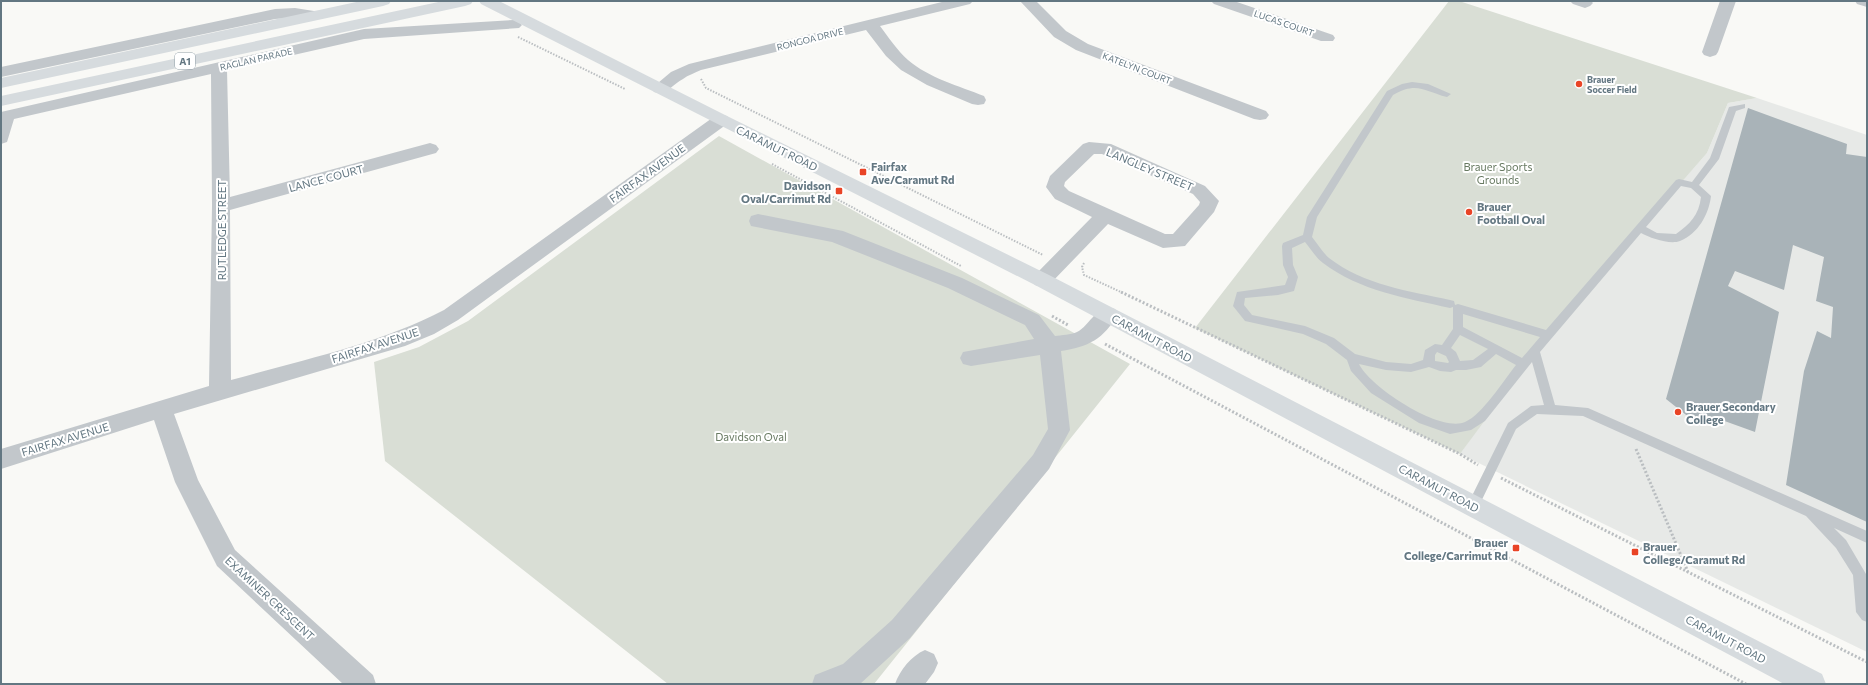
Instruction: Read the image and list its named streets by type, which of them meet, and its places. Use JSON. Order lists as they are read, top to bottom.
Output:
{
  "streets": {
    "main road": ["RAGLAN PARADE", "A1", "CARAMUT ROAD"],
    "street": [
      "LUCAS COURT",
      "RONGOA DRIVE",
      "KATELYN COURT",
      "LANGLEY STREET",
      "FAIRFAX AVENUE",
      "LANCE COURT",
      "RUTLEDGE STREET",
      "EXAMINER CRESCENT"
    ]
  },
  "crossings": [
    ["RONGOA DRIVE", "CARAMUT ROAD"],
    ["RAGLAN PARADE", "RUTLEDGE STREET"],
    ["CARAMUT ROAD", "FAIRFAX AVENUE"],
    ["FAIRFAX AVENUE", "RUTLEDGE STREET"],
    ["FAIRFAX AVENUE", "EXAMINER CRESCENT"],
    ["LANCE COURT", "RUTLEDGE STREET"]
  ],
  "parks": ["Brauer Sports Grounds", "Davidson Oval"],
  "places": {
    "other": ["Brauer Soccer Field", "Brauer Football Oval", "Brauer Secondary College"],
    "transit": [
      "Fairfax Ave/Caramut Rd",
      "Davidson Oval/Carrimut Rd",
      "Brauer College/Carrimut Rd",
      "Brauer College/Caramut Rd"
    ]
  }
}
